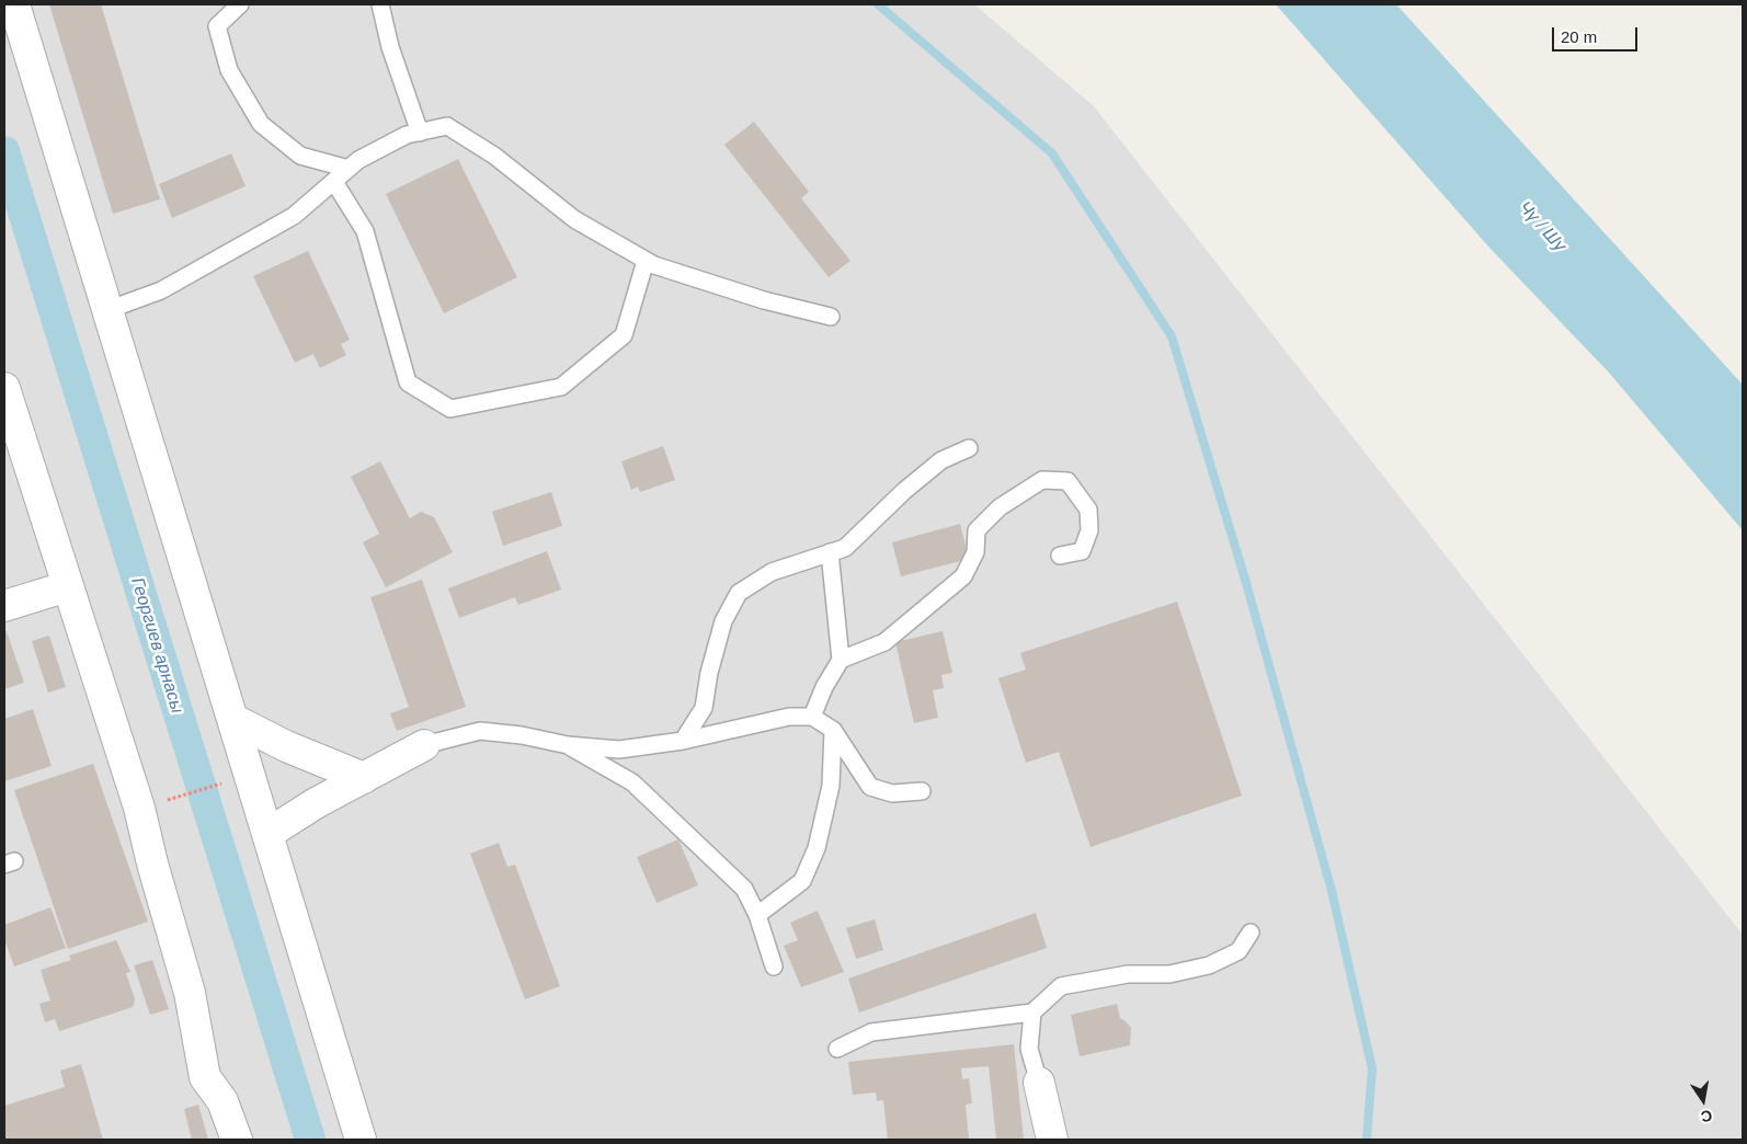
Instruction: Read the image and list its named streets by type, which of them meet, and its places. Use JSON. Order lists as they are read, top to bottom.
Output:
{
  "water": ["Чү / Шу", "Георгиев арнасы"],
  "scale_bar": "20 m",
  "north": "bottom"
}
